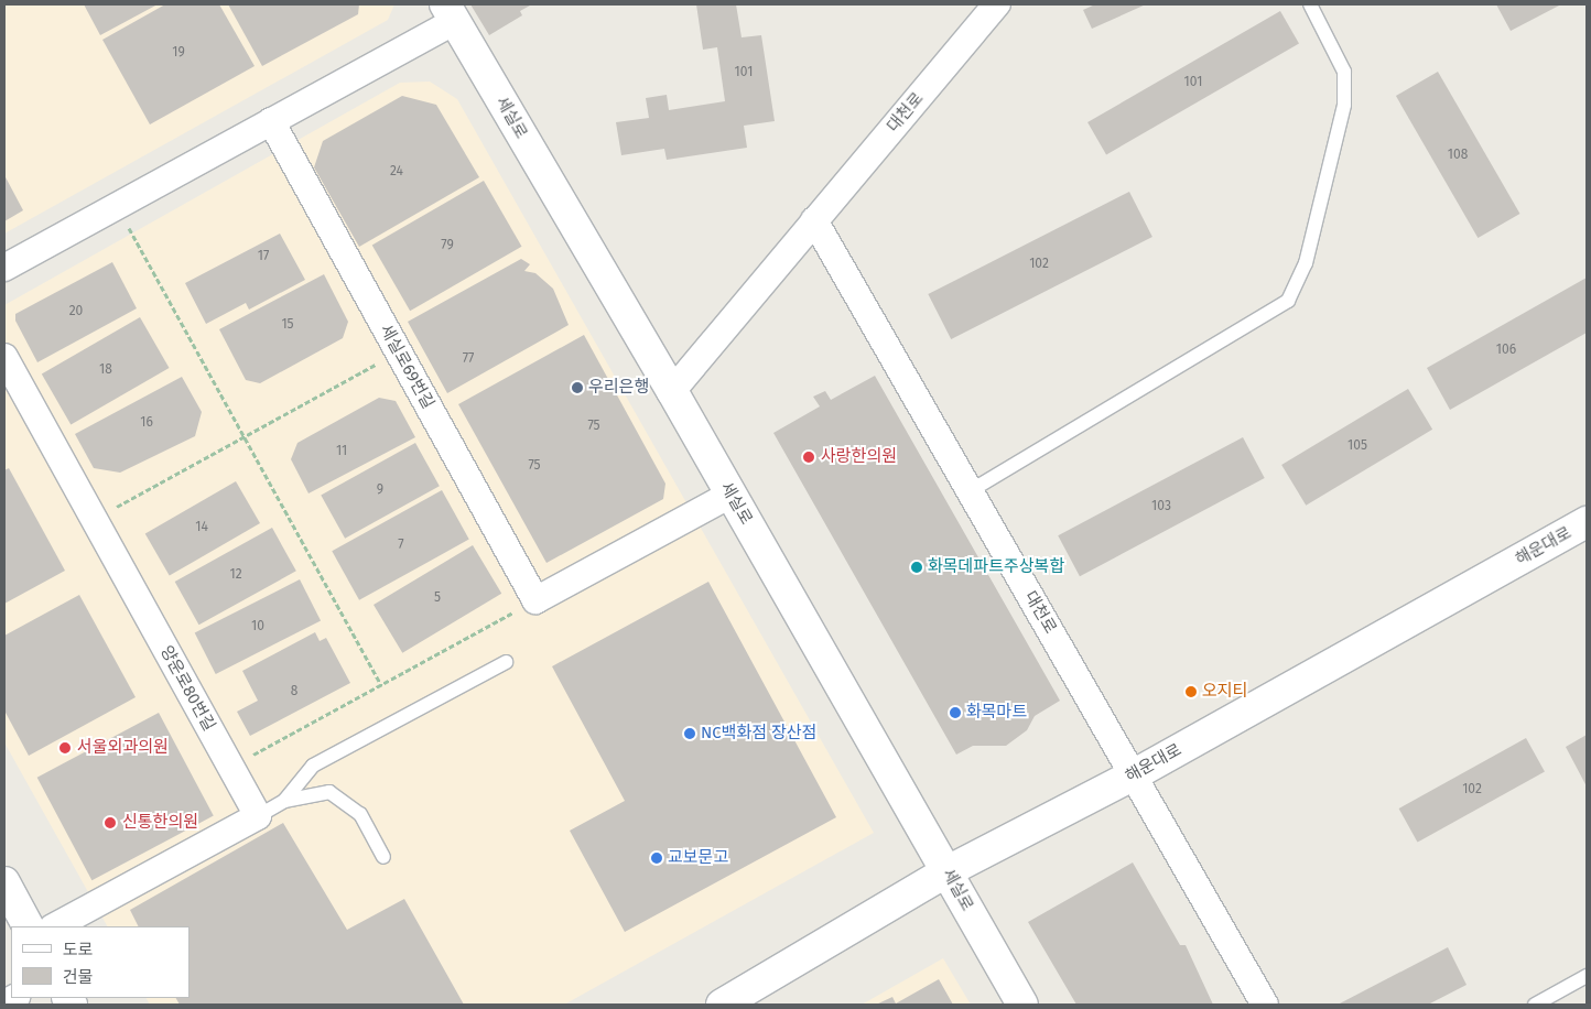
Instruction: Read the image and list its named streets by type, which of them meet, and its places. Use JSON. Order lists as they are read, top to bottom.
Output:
{
  "streets": {
    "street": [
      "대천로",
      "세실로",
      "세실로69번길",
      "해운대로",
      "양운로80번길"
    ]
  },
  "crossings": [
    ["대천로", "세실로"],
    ["대천로", "해운대로"],
    ["세실로", "해운대로"]
  ],
  "places": [
    "우리은행",
    "사랑한의원",
    "화목데파트주상복합",
    "오지티",
    "화목마트",
    "NC백화점 장산점",
    "서울외과의원",
    "신통한의원",
    "교보문고"
  ],
  "house_numbers": [
    "19",
    "101",
    "101",
    "108",
    "24",
    "79",
    "17",
    "102",
    "20",
    "15",
    "106",
    "77",
    "18",
    "16",
    "75",
    "105",
    "11",
    "75",
    "9",
    "103",
    "14",
    "7",
    "12",
    "5",
    "10",
    "8",
    "102"
  ],
  "legend": ["도로", "건물"]
}
